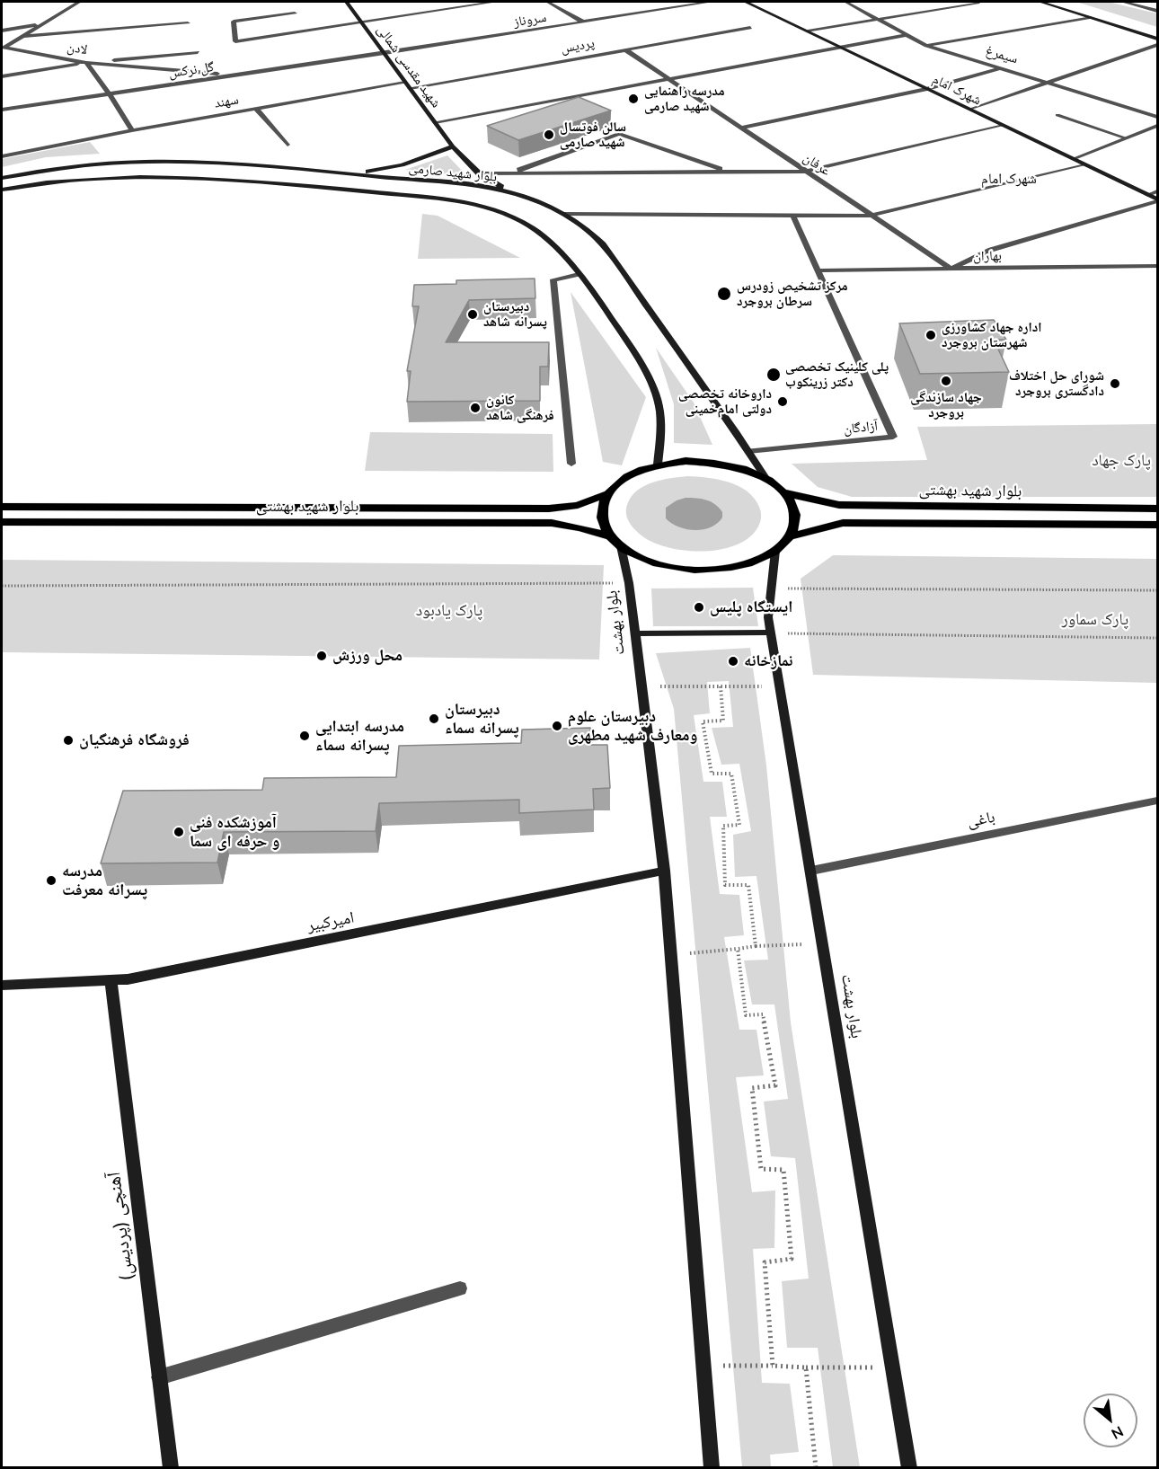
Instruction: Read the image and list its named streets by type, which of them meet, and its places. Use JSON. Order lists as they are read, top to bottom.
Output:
{
  "streets": {
    "main road": [
      "شهید مقدسی شمالی",
      "شهرک امام",
      "بلوار شهید صارمی",
      "بلوار شهید بهشتی",
      "بلوار بهشت",
      "امیرکبیر",
      "آهنچی (پردیس)"
    ],
    "street": [
      "سروناز",
      "پردیس",
      "لادن",
      "سیمرغ",
      "گل نرکس",
      "سهند",
      "عرفان",
      "بهاران",
      "آزادگان",
      "باغی"
    ]
  },
  "crossings": [
    ["سروناز", "شهید مقدسی شمالی"],
    ["سروناز", "گل نرکس"],
    ["پردیس", "شهید مقدسی شمالی"],
    ["پردیس", "سهند"],
    ["پردیس", "عرفان"],
    ["لادن", "گل نرکس"],
    ["شهید مقدسی شمالی", "گل نرکس"],
    ["شهید مقدسی شمالی", "سهند"],
    ["شهید مقدسی شمالی", "بلوار شهید صارمی"],
    ["عرفان", "بهاران"],
    ["بلوار شهید صارمی", "آزادگان"],
    ["بلوار شهید صارمی", "بلوار شهید بهشتی"],
    ["بلوار شهید صارمی", "بلوار بهشت"],
    ["بهاران", "آزادگان"],
    ["بلوار شهید بهشتی", "بلوار بهشت"],
    ["بلوار بهشت", "باغی"],
    ["بلوار بهشت", "امیرکبیر"],
    ["امیرکبیر", "آهنچی (پردیس)"]
  ],
  "districts": ["شهرک امام"],
  "parks": ["پارک جهاد", "پارک یادبود", "پارک سماور"],
  "places": [
    "مدرسه راهنمایی شهید صارمی",
    "سالن فوتسال شهید صارمی",
    "مرکز تشخیص زودرس سرطان بروجرد",
    "دبیرستان پسرانه شاهد",
    "اداره جهاد کشاورزی شهرستان بروجرد",
    "پلی کلینیک تخصصی دکتر زرینکوب",
    "جهاد سازندگی بروجرد",
    "شورای حل اختلاف دادگستری بروجرد",
    "داروخانه تخصصی دولتی امام‌خمینی",
    "کانون فرهنگی شاهد",
    "ایستگاه پلیس",
    "محل ورزش",
    "نمازخانه",
    "دبیرستان پسرانه سماء",
    "دبیرستان علوم ومعارف شهید مطهری",
    "مدرسه ابتدایی پسرانه سماء",
    "فروشگاه فرهنگیان",
    "آموزشکده فنی و حرفه ای سما",
    "مدرسه پسرانه معرفت"
  ],
  "north": "bottom right"
}
